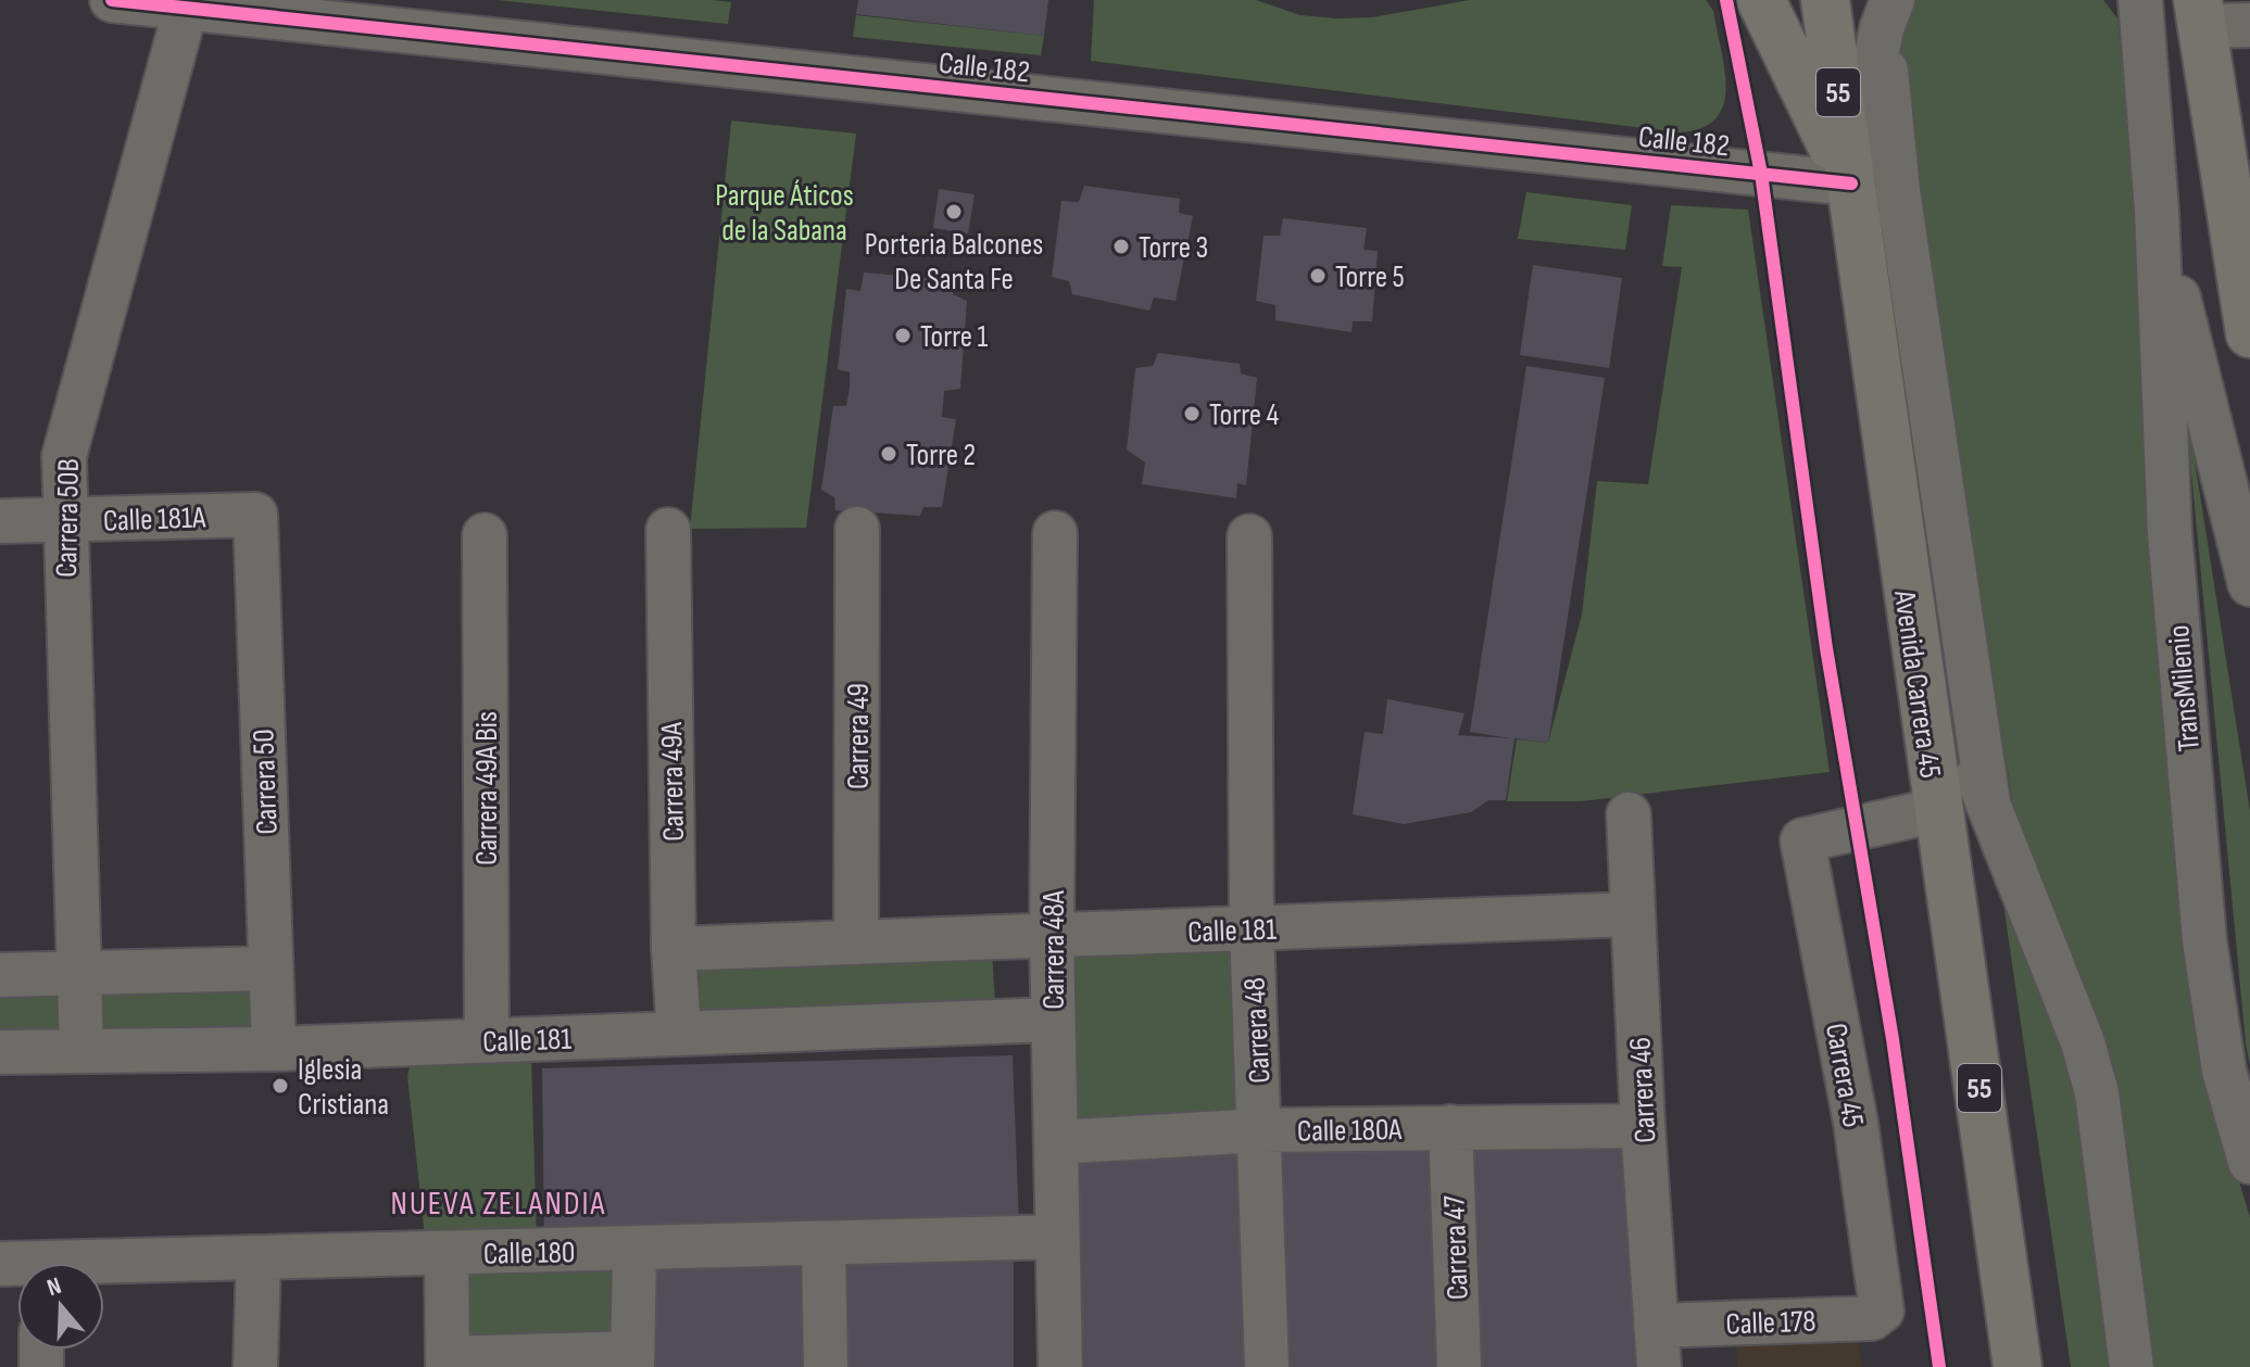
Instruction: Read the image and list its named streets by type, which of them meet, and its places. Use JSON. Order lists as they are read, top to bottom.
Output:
{
  "streets": {
    "highway": ["55", "Avenida Carrera 45"],
    "street": [
      "Calle 182",
      "Carrera 50B",
      "Calle 181A",
      "TransMilenio",
      "Carrera 49",
      "Carrera 50",
      "Carrera 49A",
      "Carrera 49A Bis",
      "Calle 181",
      "Carrera 48A",
      "Carrera 48",
      "Carrera 45",
      "Carrera 46",
      "Calle 180A",
      "Carrera 47",
      "Calle 180",
      "Calle 178"
    ]
  },
  "crossings": [
    ["Calle 182", "Carrera 50B"],
    ["Calle 182", "Avenida Carrera 45"],
    ["Carrera 50B", "Calle 181A"],
    ["Carrera 50B", "Calle 181"],
    ["Calle 181A", "Carrera 50"],
    ["Avenida Carrera 45", "Carrera 45"],
    ["Carrera 49", "Calle 181"],
    ["Carrera 50", "Calle 181"],
    ["Carrera 49A", "Calle 181"],
    ["Carrera 49A Bis", "Calle 181"],
    ["Calle 181", "Carrera 48A"],
    ["Calle 181", "Carrera 48"],
    ["Calle 181", "Carrera 46"],
    ["Carrera 48A", "Calle 180A"],
    ["Carrera 48A", "Calle 180"],
    ["Carrera 48", "Calle 180A"],
    ["Carrera 45", "Calle 178"],
    ["Carrera 46", "Calle 180A"],
    ["Carrera 46", "Calle 178"],
    ["Calle 180A", "Carrera 47"]
  ],
  "districts": ["NUEVA ZELANDIA"],
  "parks": ["Parque Áticos de la Sabana"],
  "places": [
    "Porteria Balcones De Santa Fe",
    "Torre 3",
    "Torre 5",
    "Torre 1",
    "Torre 4",
    "Torre 2",
    "Iglesia Cristiana"
  ],
  "north": "top"
}
